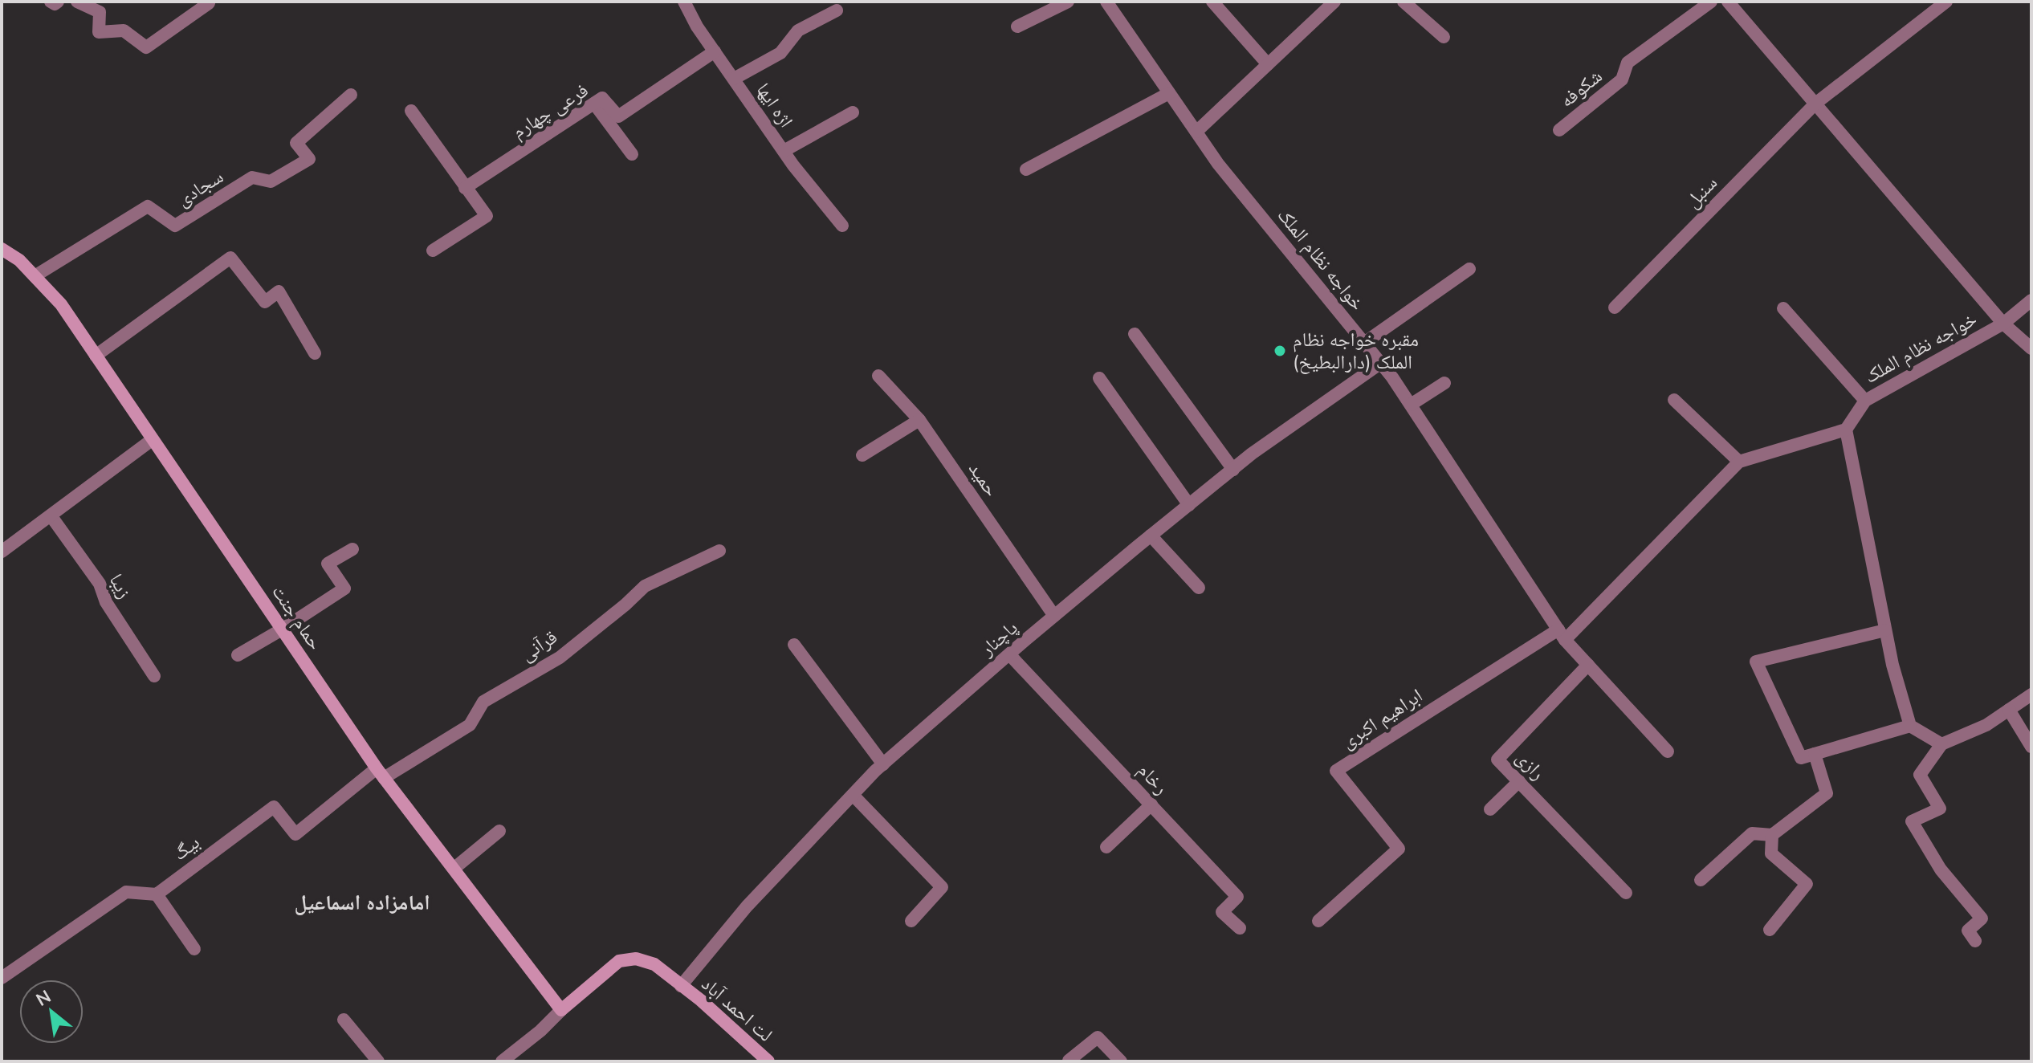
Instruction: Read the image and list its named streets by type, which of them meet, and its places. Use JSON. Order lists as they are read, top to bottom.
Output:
{
  "streets": {
    "street": [
      "شکوفه",
      "اژه ایها",
      "فرعی چهارم",
      "سجادی",
      "سنبل",
      "خواجه نظام الملک",
      "حمید",
      "زیبا",
      "حمام جنت",
      "پاچنار",
      "قرآنی",
      "ابراهیم اکبری",
      "رازی",
      "رخام",
      "بیگ",
      "لت احمد آباد"
    ]
  },
  "crossings": [
    ["اژه ایها", "فرعی چهارم"],
    ["سجادی", "حمام جنت"],
    ["سنبل", "خواجه نظام الملک"],
    ["خواجه نظام الملک", "پاچنار"],
    ["خواجه نظام الملک", "ابراهیم اکبری"],
    ["خواجه نظام الملک", "رازی"],
    ["حمید", "پاچنار"],
    ["حمام جنت", "قرآنی"],
    ["حمام جنت", "بیگ"],
    ["حمام جنت", "لت احمد آباد"],
    ["پاچنار", "رخام"],
    ["پاچنار", "لت احمد آباد"],
    ["قرآنی", "بیگ"]
  ],
  "districts": ["امامزاده اسماعیل"],
  "places": ["مقبره خواجه نظام الملک (دارالبطیخ)"],
  "north": "top left"
}
